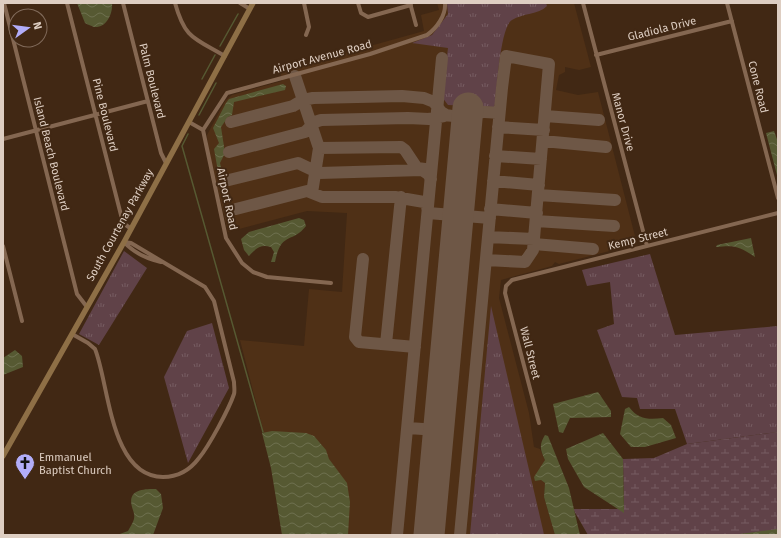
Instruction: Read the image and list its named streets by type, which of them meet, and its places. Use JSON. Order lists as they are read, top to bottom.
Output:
{
  "streets": {
    "main road": ["South Courtenay Parkway"],
    "street": [
      "Gladiola Drive",
      "Airport Avenue Road",
      "Palm Boulevard",
      "Cone Road",
      "Pine Boulevard",
      "Manor Drive",
      "Island Beach Boulevard",
      "Airport Road",
      "Kemp Street",
      "Wall Street"
    ]
  },
  "crossings": [
    ["Gladiola Drive", "Cone Road"],
    ["Gladiola Drive", "Manor Drive"],
    ["Airport Avenue Road", "Airport Road"],
    ["Palm Boulevard", "South Courtenay Parkway"],
    ["Pine Boulevard", "South Courtenay Parkway"],
    ["Manor Drive", "Kemp Street"],
    ["Island Beach Boulevard", "South Courtenay Parkway"],
    ["Kemp Street", "Wall Street"]
  ],
  "places": {
    "church": ["Emmanuel Baptist Church"]
  },
  "north": "right"
}
